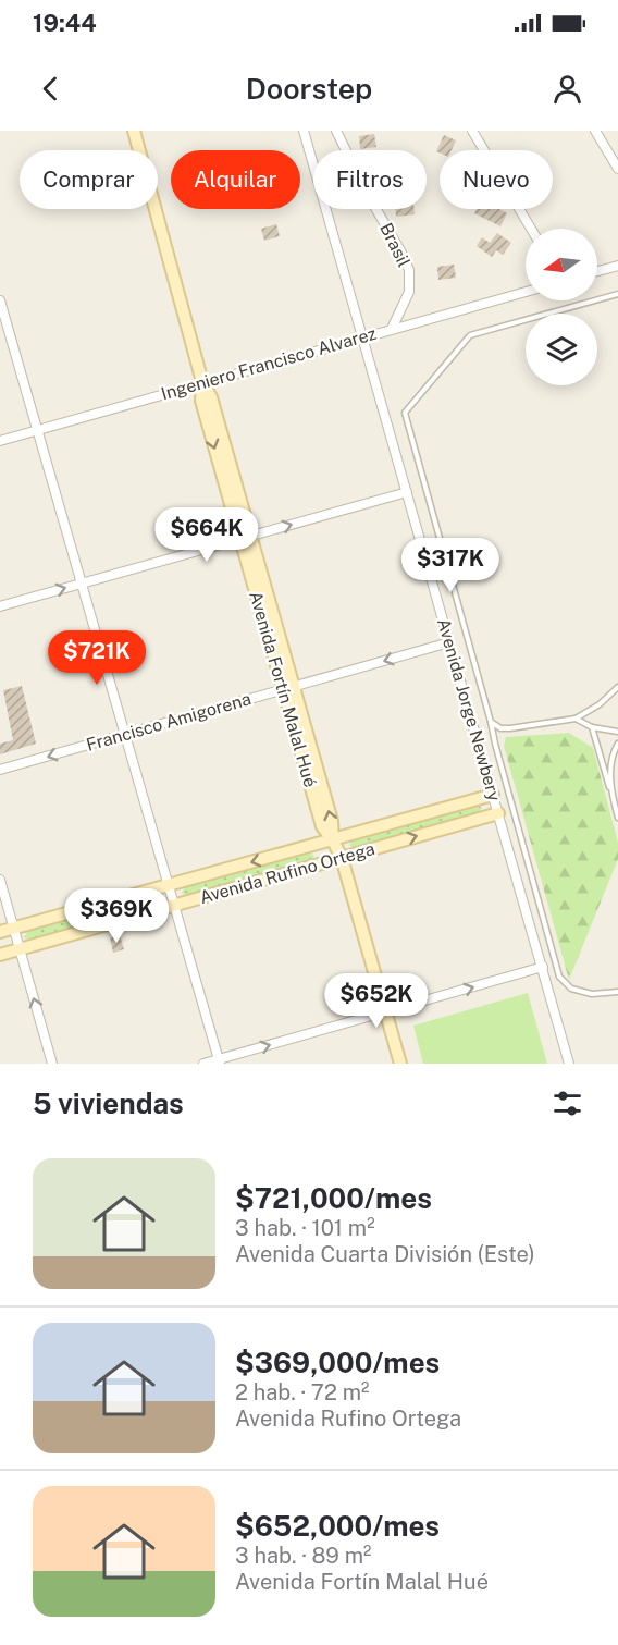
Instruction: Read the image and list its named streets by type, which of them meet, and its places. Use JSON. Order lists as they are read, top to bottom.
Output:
{
  "streets": {
    "main road": ["Avenida Fortín Malal Hué", "Avenida Rufino Ortega"],
    "street": [
      "Brasil",
      "Ingeniero Francisco Alvarez",
      "Avenida Jorge Newbery",
      "Francisco Amigorena"
    ]
  },
  "crossings": [
    ["Brasil", "Ingeniero Francisco Alvarez"],
    ["Ingeniero Francisco Alvarez", "Avenida Fortín Malal Hué"],
    ["Ingeniero Francisco Alvarez", "Avenida Jorge Newbery"],
    ["Avenida Fortín Malal Hué", "Francisco Amigorena"],
    ["Avenida Fortín Malal Hué", "Avenida Rufino Ortega"],
    ["Avenida Jorge Newbery", "Francisco Amigorena"],
    ["Avenida Jorge Newbery", "Avenida Rufino Ortega"]
  ],
  "one_way": ["Francisco Amigorena"],
  "north": "left",
  "page": {
    "status": "19:44",
    "header": "Doorstep",
    "chip": [
      "Comprar",
      "Alquilar",
      "Filtros",
      "Nuevo"
    ],
    "price": [
      "$664K",
      "$317K",
      "$721K",
      "$369K",
      "$652K"
    ],
    "heading": "5 viviendas",
    "list": [
      {
        "name": "$721,000/mes",
        "note": "3 hab. · 101 m² · Avenida Cuarta División (Este)"
      },
      {
        "name": "$369,000/mes",
        "note": "2 hab. · 72 m² · Avenida Rufino Ortega"
      },
      {
        "name": "$652,000/mes",
        "note": "3 hab. · 89 m² · Avenida Fortín Malal Hué"
      }
    ]
  }
}
